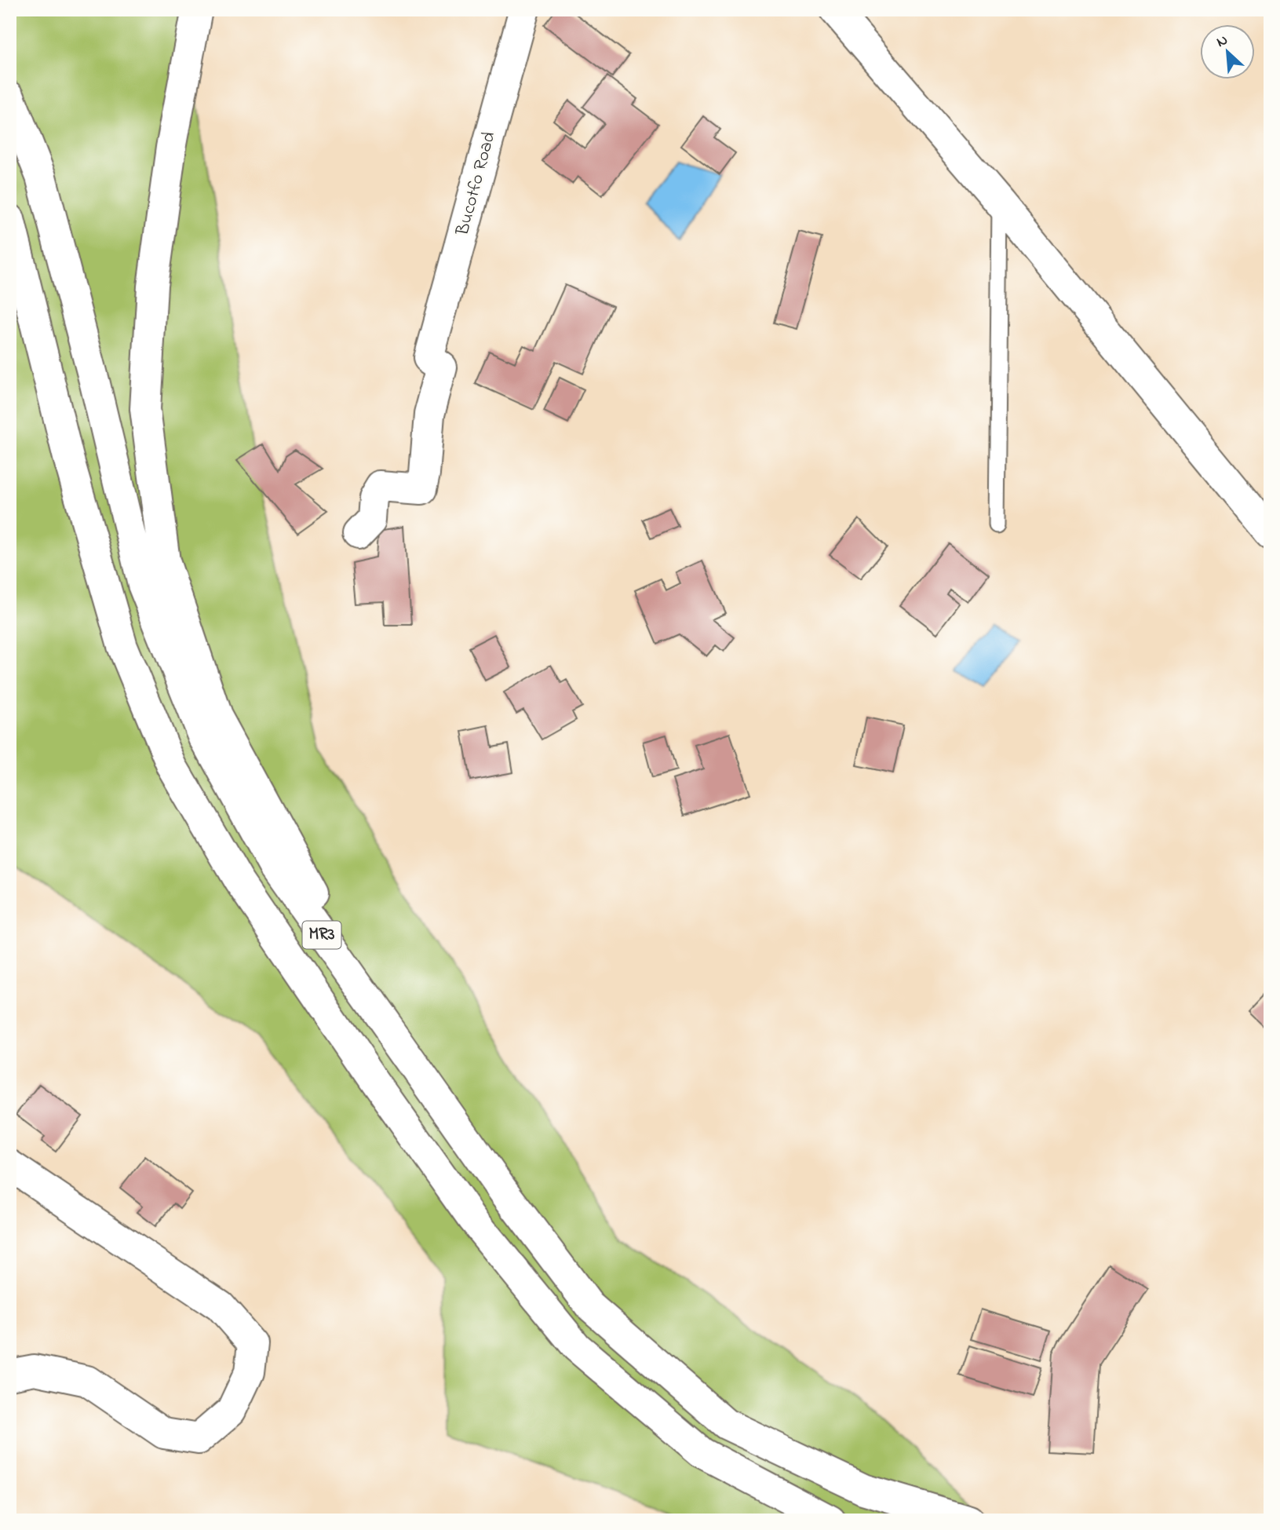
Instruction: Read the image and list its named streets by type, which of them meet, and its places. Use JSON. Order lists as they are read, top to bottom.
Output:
{
  "streets": {
    "main road": ["Bucotfo Road", "MR3"]
  },
  "north": "top left"
}
